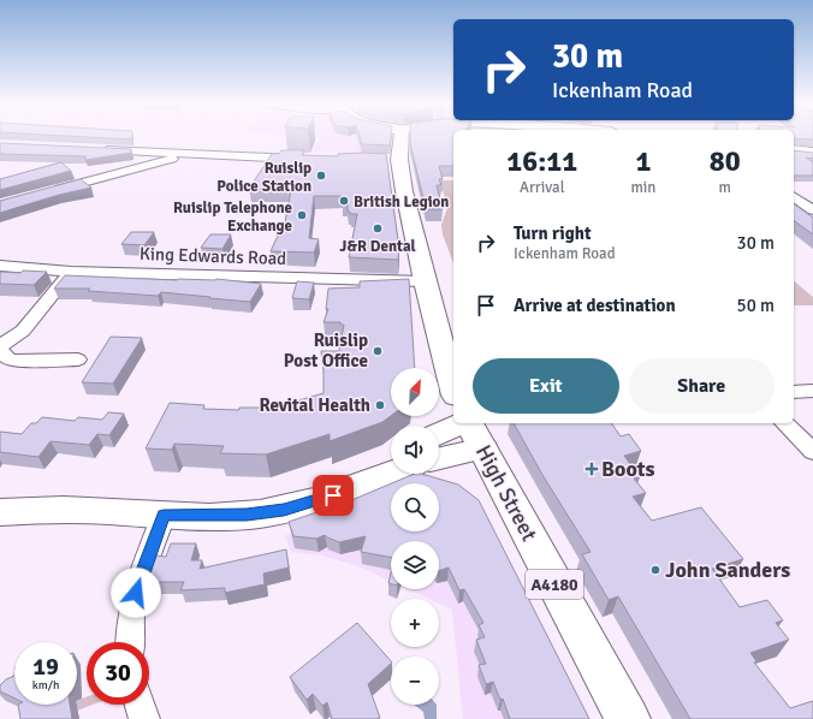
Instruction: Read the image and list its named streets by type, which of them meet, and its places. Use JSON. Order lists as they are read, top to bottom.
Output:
{
  "streets": {
    "main road": ["High Street", "A4180"],
    "street": ["King Edwards Road"]
  },
  "places": {
    "other": [
      "Ruislip Police Station",
      "British Legion",
      "Ruislip Telephone Exchange",
      "J&R Dental",
      "Ruislip Post Office",
      "Revital Health",
      "John Sanders"
    ],
    "health": ["Boots"]
  },
  "north": "top right",
  "page": {
    "turn": ["30 m", "Ickenham Road"],
    "eta": [
      "16:11",
      "Arrival",
      "1",
      "min",
      "80",
      "m"
    ],
    "list": [
      {
        "name": "Turn right",
        "note": "Ickenham Road",
        "value": "30 m"
      },
      {
        "name": "Arrive at destination",
        "value": "50 m"
      }
    ],
    "buttons": ["Exit", "Share"],
    "map_buttons": ["+", "−"],
    "speed": "19 km/h",
    "limit": "30"
  }
}
